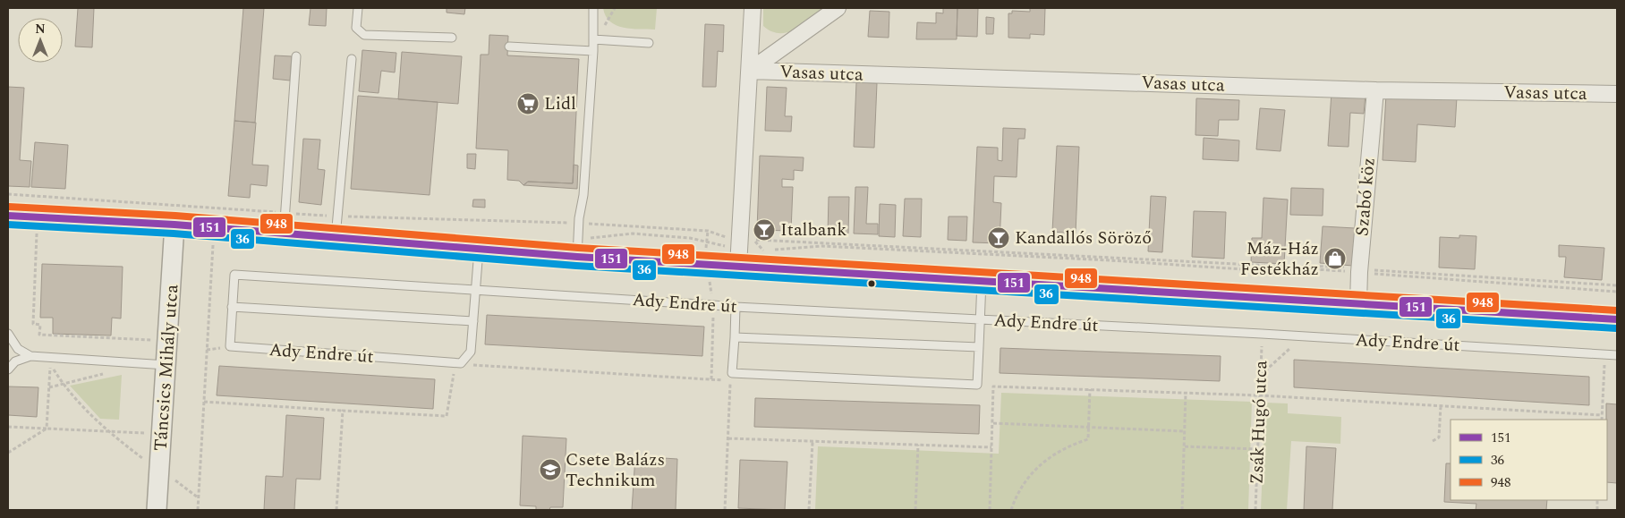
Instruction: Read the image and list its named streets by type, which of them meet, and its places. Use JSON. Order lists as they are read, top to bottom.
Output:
{
  "streets": {
    "street": [
      "Vasas utca",
      "Szabó köz",
      "Ady Endre út",
      "Táncsics Mihály utca"
    ],
    "path": ["Zsák Hugó utca"]
  },
  "crossings": [
    ["Vasas utca", "Szabó köz"],
    ["Szabó köz", "Ady Endre út"],
    ["Ady Endre út", "Táncsics Mihály utca"],
    ["Ady Endre út", "Zsák Hugó utca"]
  ],
  "places": {
    "supermarket": ["Lidl"],
    "bar": ["Italbank", "Kandallós Söröző"],
    "shop": ["Máz-Ház Festékház"],
    "school or university": ["Csete Balázs Technikum"]
  },
  "lines": ["transit line 948", "transit line 151", "transit line 36"],
  "legend": ["151", "36", "948"],
  "north": "top"
}
